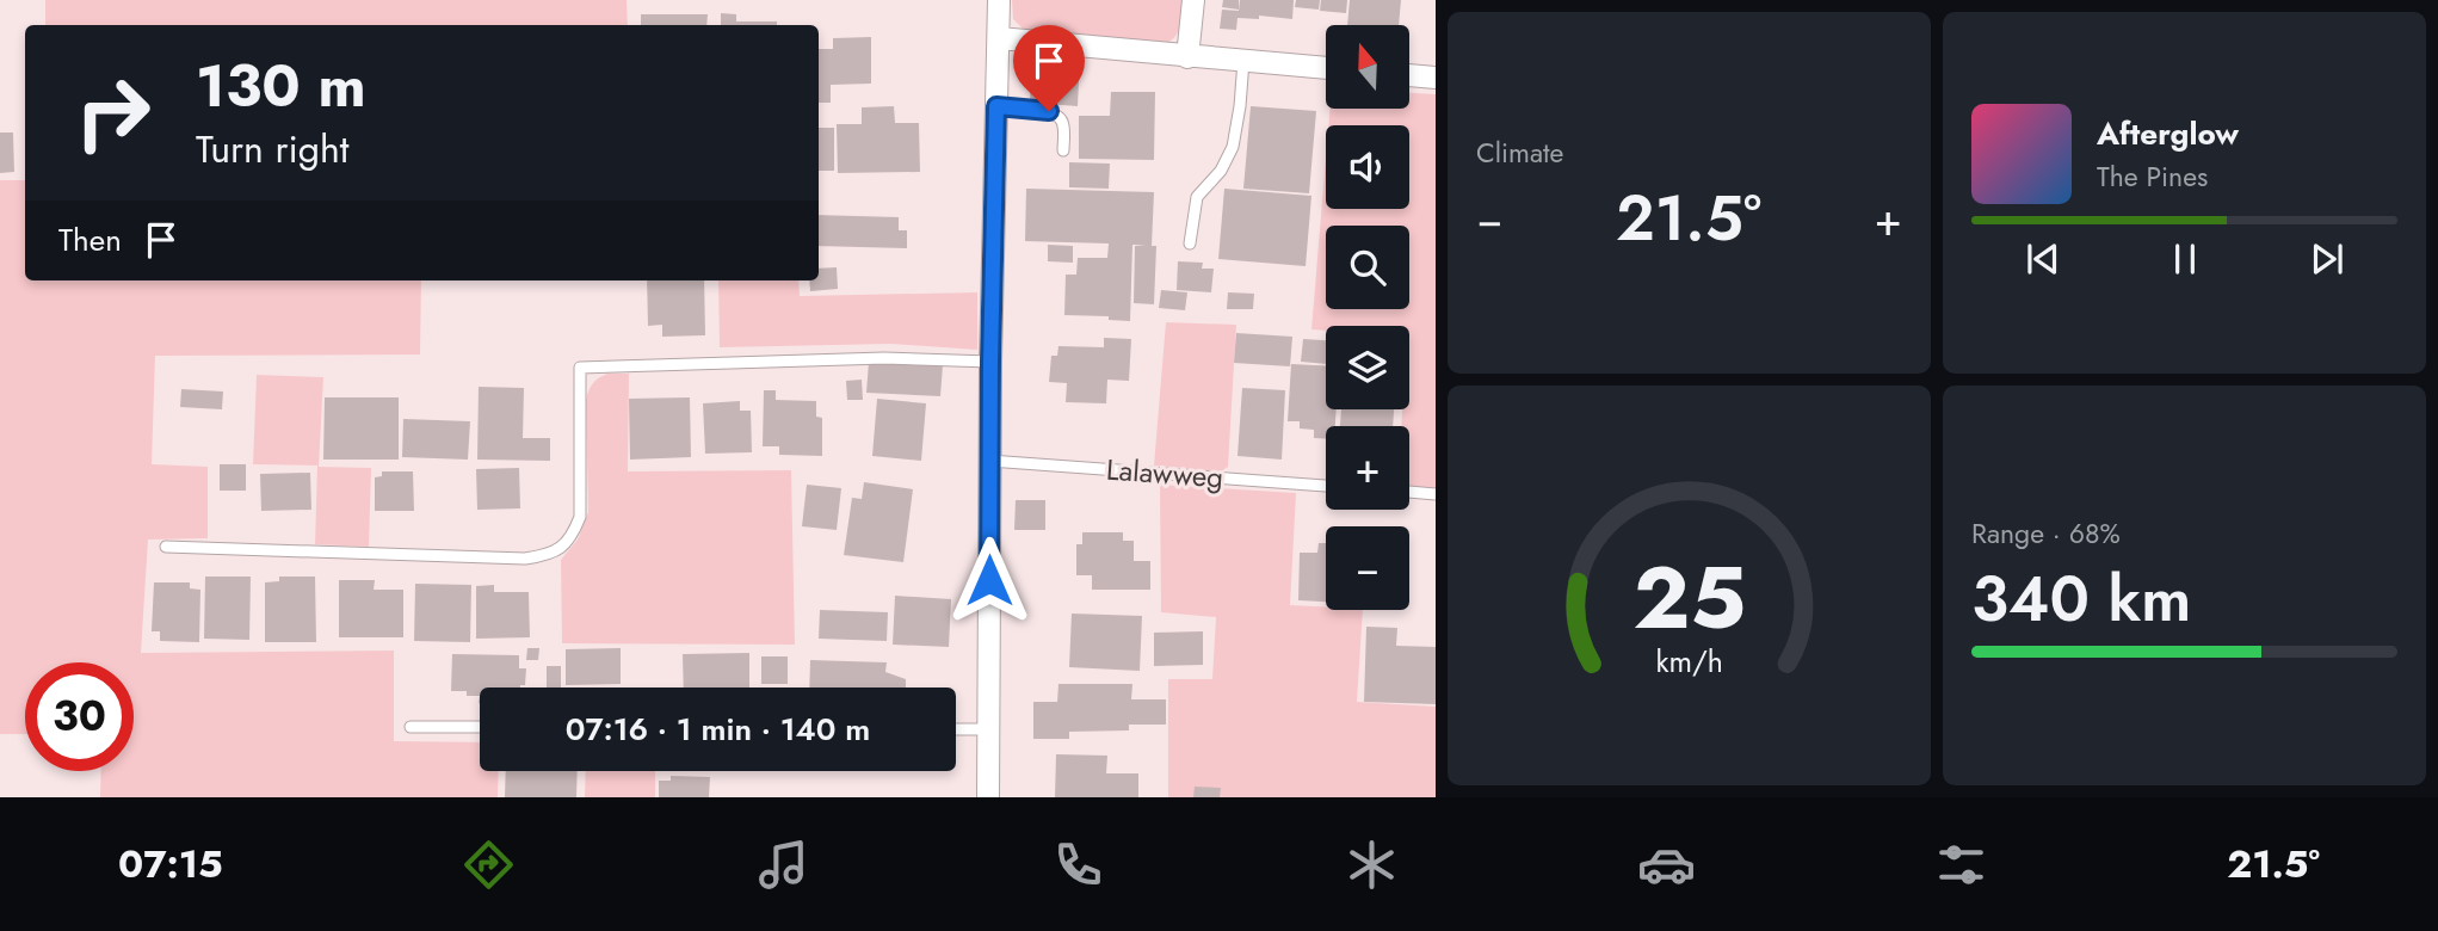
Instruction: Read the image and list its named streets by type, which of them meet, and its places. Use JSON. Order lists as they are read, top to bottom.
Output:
{
  "streets": {
    "lane": ["Lalawweg"]
  },
  "north": "top",
  "page": {
    "tile": [
      "Climate",
      ["Range · 68%", "340 km"]
    ],
    "map_buttons": ["+", "−"],
    "turn": ["130 m", "Turn right"],
    "song": ["Afterglow", "The Pines"],
    "heat": ["−", "21.5°", "+"],
    "then": "Then",
    "limit": "30",
    "trip": "07:16 · 1 min · 140 m",
    "tabs": ["07:15", "21.5°"],
    "gauge": ["25", "km/h"]
  }
}
